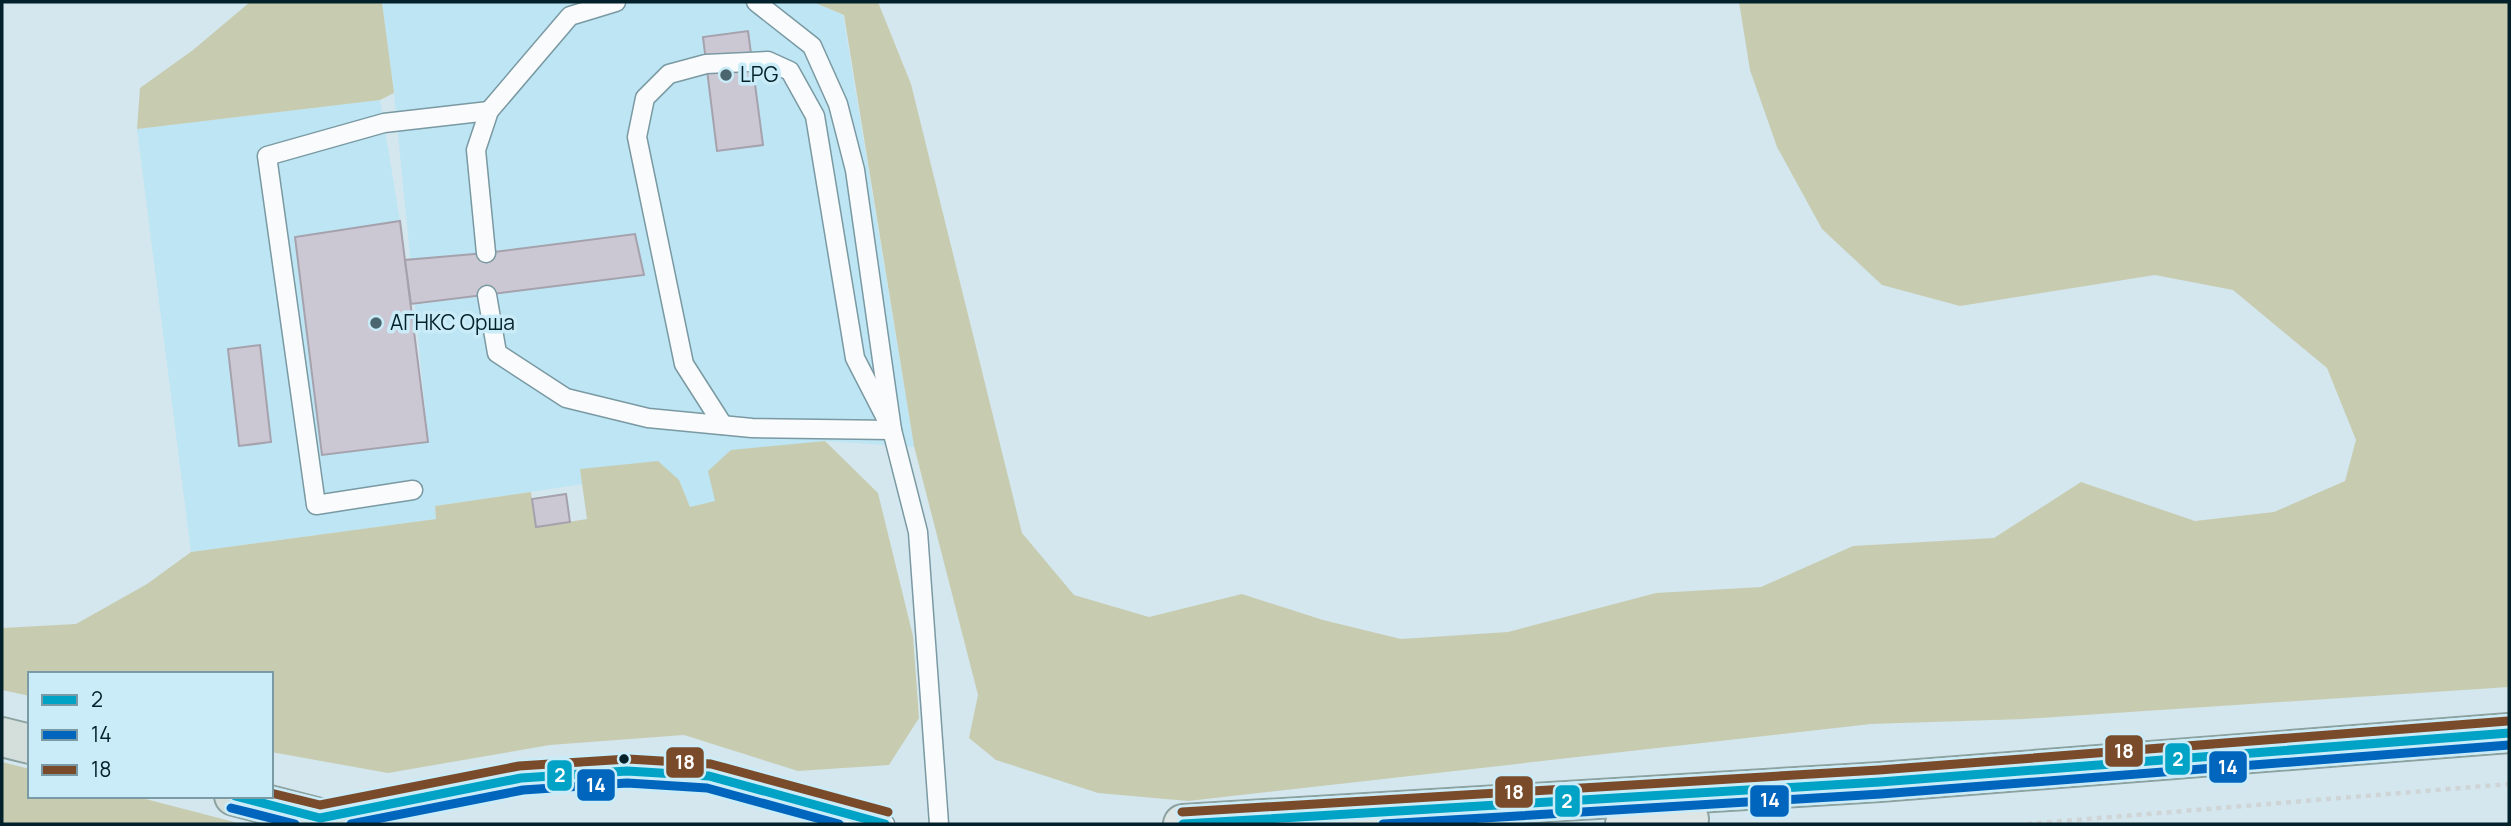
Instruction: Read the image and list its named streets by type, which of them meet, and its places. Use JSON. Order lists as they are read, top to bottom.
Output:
{
  "places": ["LPG", "АГНКС Орша"],
  "lines": ["transit line 18", "transit line 2", "transit line 14"],
  "legend": ["2", "14", "18"]
}
